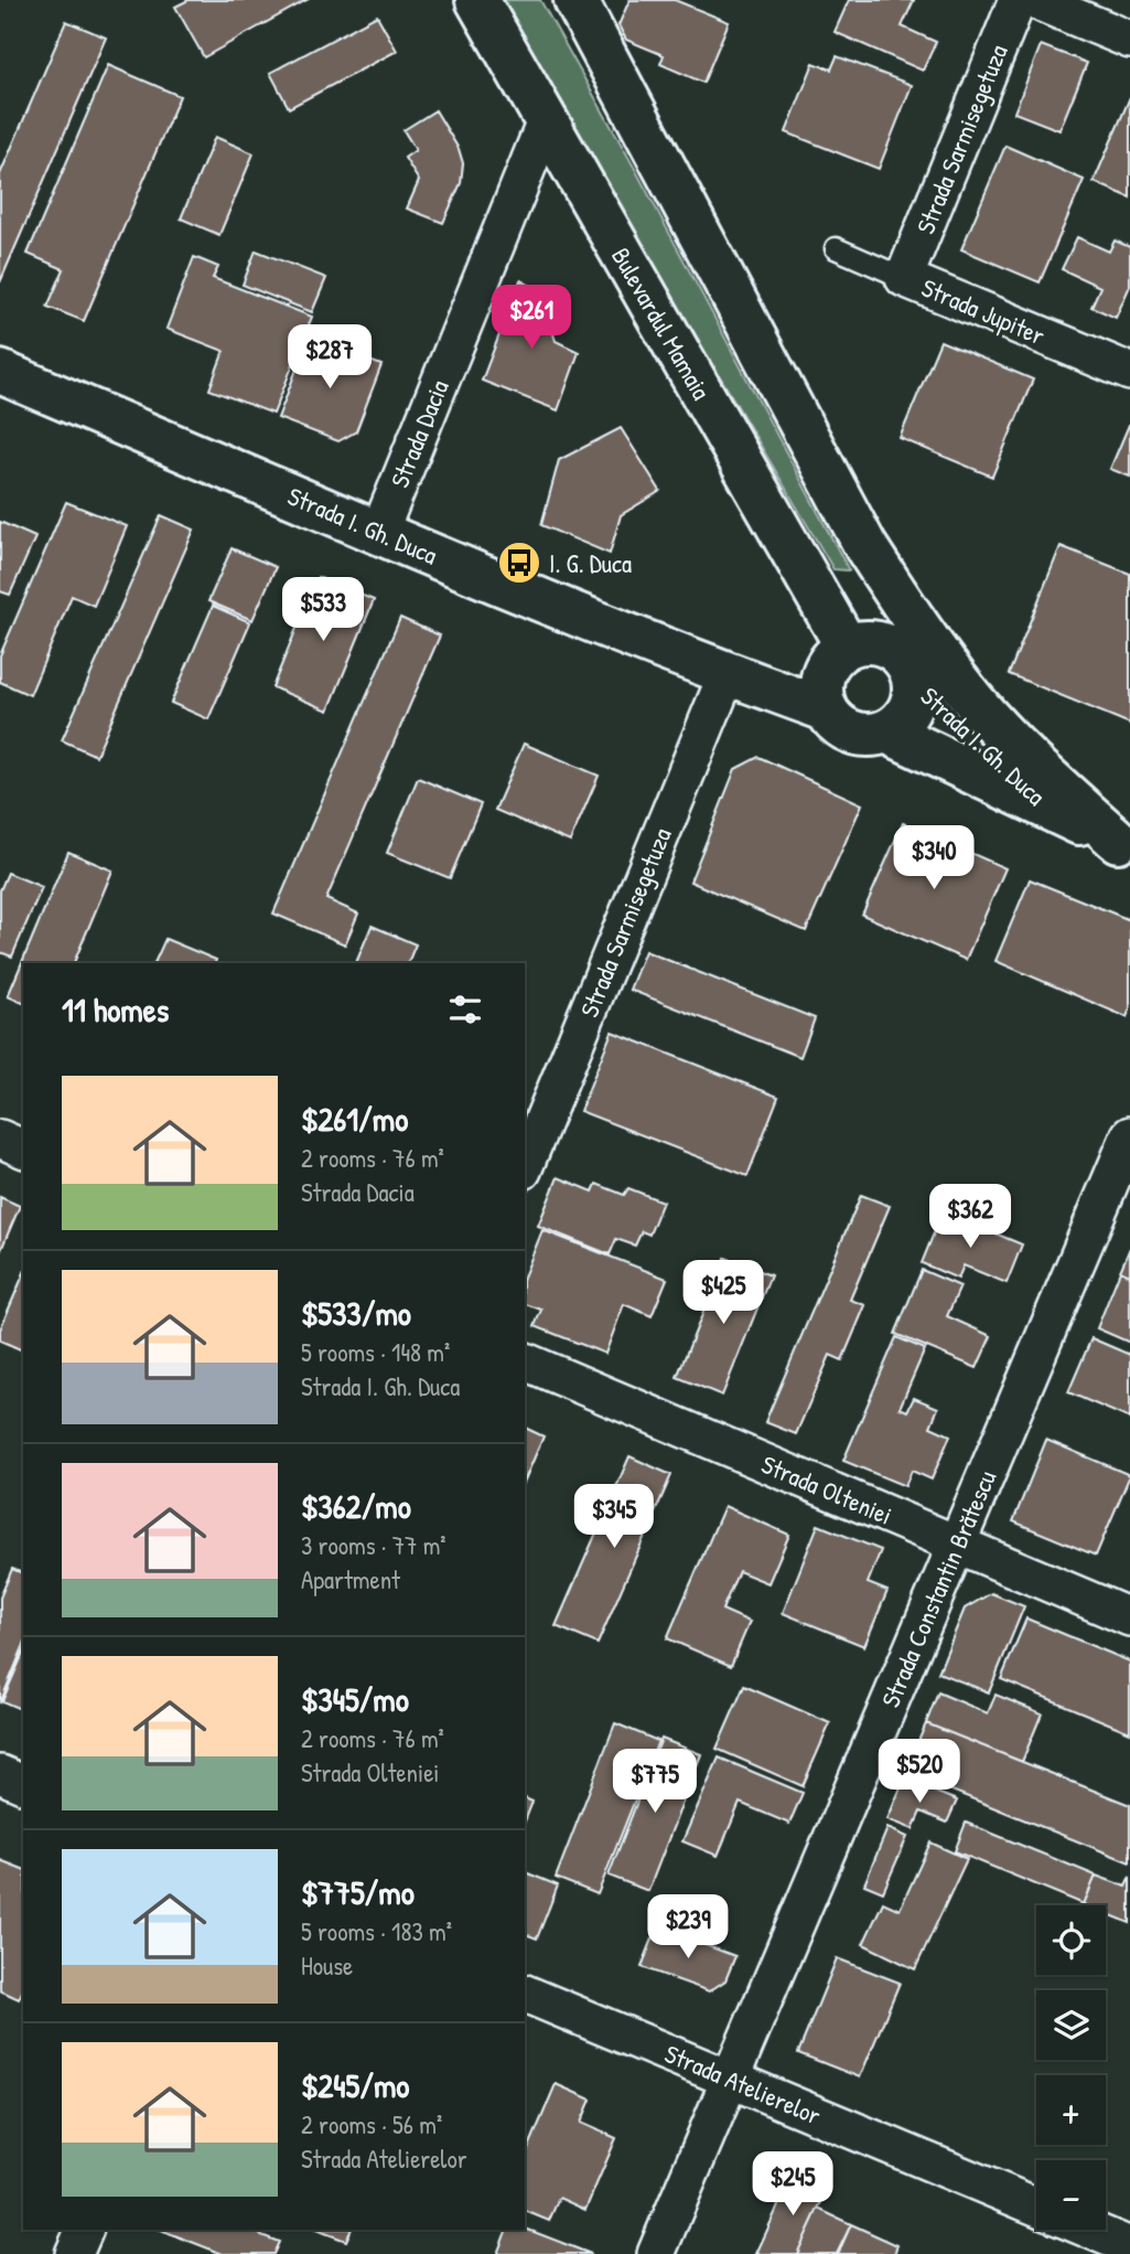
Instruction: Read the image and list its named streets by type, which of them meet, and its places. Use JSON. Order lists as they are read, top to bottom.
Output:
{
  "streets": {
    "main road": ["Bulevardul Mamaia", "Strada I. Gh. Duca"],
    "street": [
      "Strada Sarmisegetuza",
      "Strada Jupiter",
      "Strada Dacia",
      "Strada Olteniei",
      "Strada Constantin Brătescu",
      "Strada Atelierelor"
    ]
  },
  "crossings": [
    ["Strada Sarmisegetuza", "Strada Jupiter"],
    ["Strada Sarmisegetuza", "Strada I. Gh. Duca"],
    ["Bulevardul Mamaia", "Strada Dacia"],
    ["Bulevardul Mamaia", "Strada I. Gh. Duca"],
    ["Strada Dacia", "Strada I. Gh. Duca"],
    ["Strada Olteniei", "Strada Constantin Brătescu"],
    ["Strada Constantin Brătescu", "Strada Atelierelor"]
  ],
  "places": {
    "bus stop": ["I. G. Duca"]
  },
  "page": {
    "price": [
      "$261",
      "$287",
      "$533",
      "$340",
      "$362",
      "$425",
      "$345",
      "$520",
      "$775",
      "$239",
      "$245"
    ],
    "heading": "11 homes",
    "list": [
      {
        "name": "$261/mo",
        "note": "2 rooms · 76 m² · Strada Dacia"
      },
      {
        "name": "$533/mo",
        "note": "5 rooms · 148 m² · Strada I. Gh. Duca"
      },
      {
        "name": "$362/mo",
        "note": "3 rooms · 77 m² · Apartment"
      },
      {
        "name": "$345/mo",
        "note": "2 rooms · 76 m² · Strada Olteniei"
      },
      {
        "name": "$775/mo",
        "note": "5 rooms · 183 m² · House"
      },
      {
        "name": "$245/mo",
        "note": "2 rooms · 56 m² · Strada Atelierelor"
      }
    ],
    "map_buttons": ["+", "−"]
  }
}
